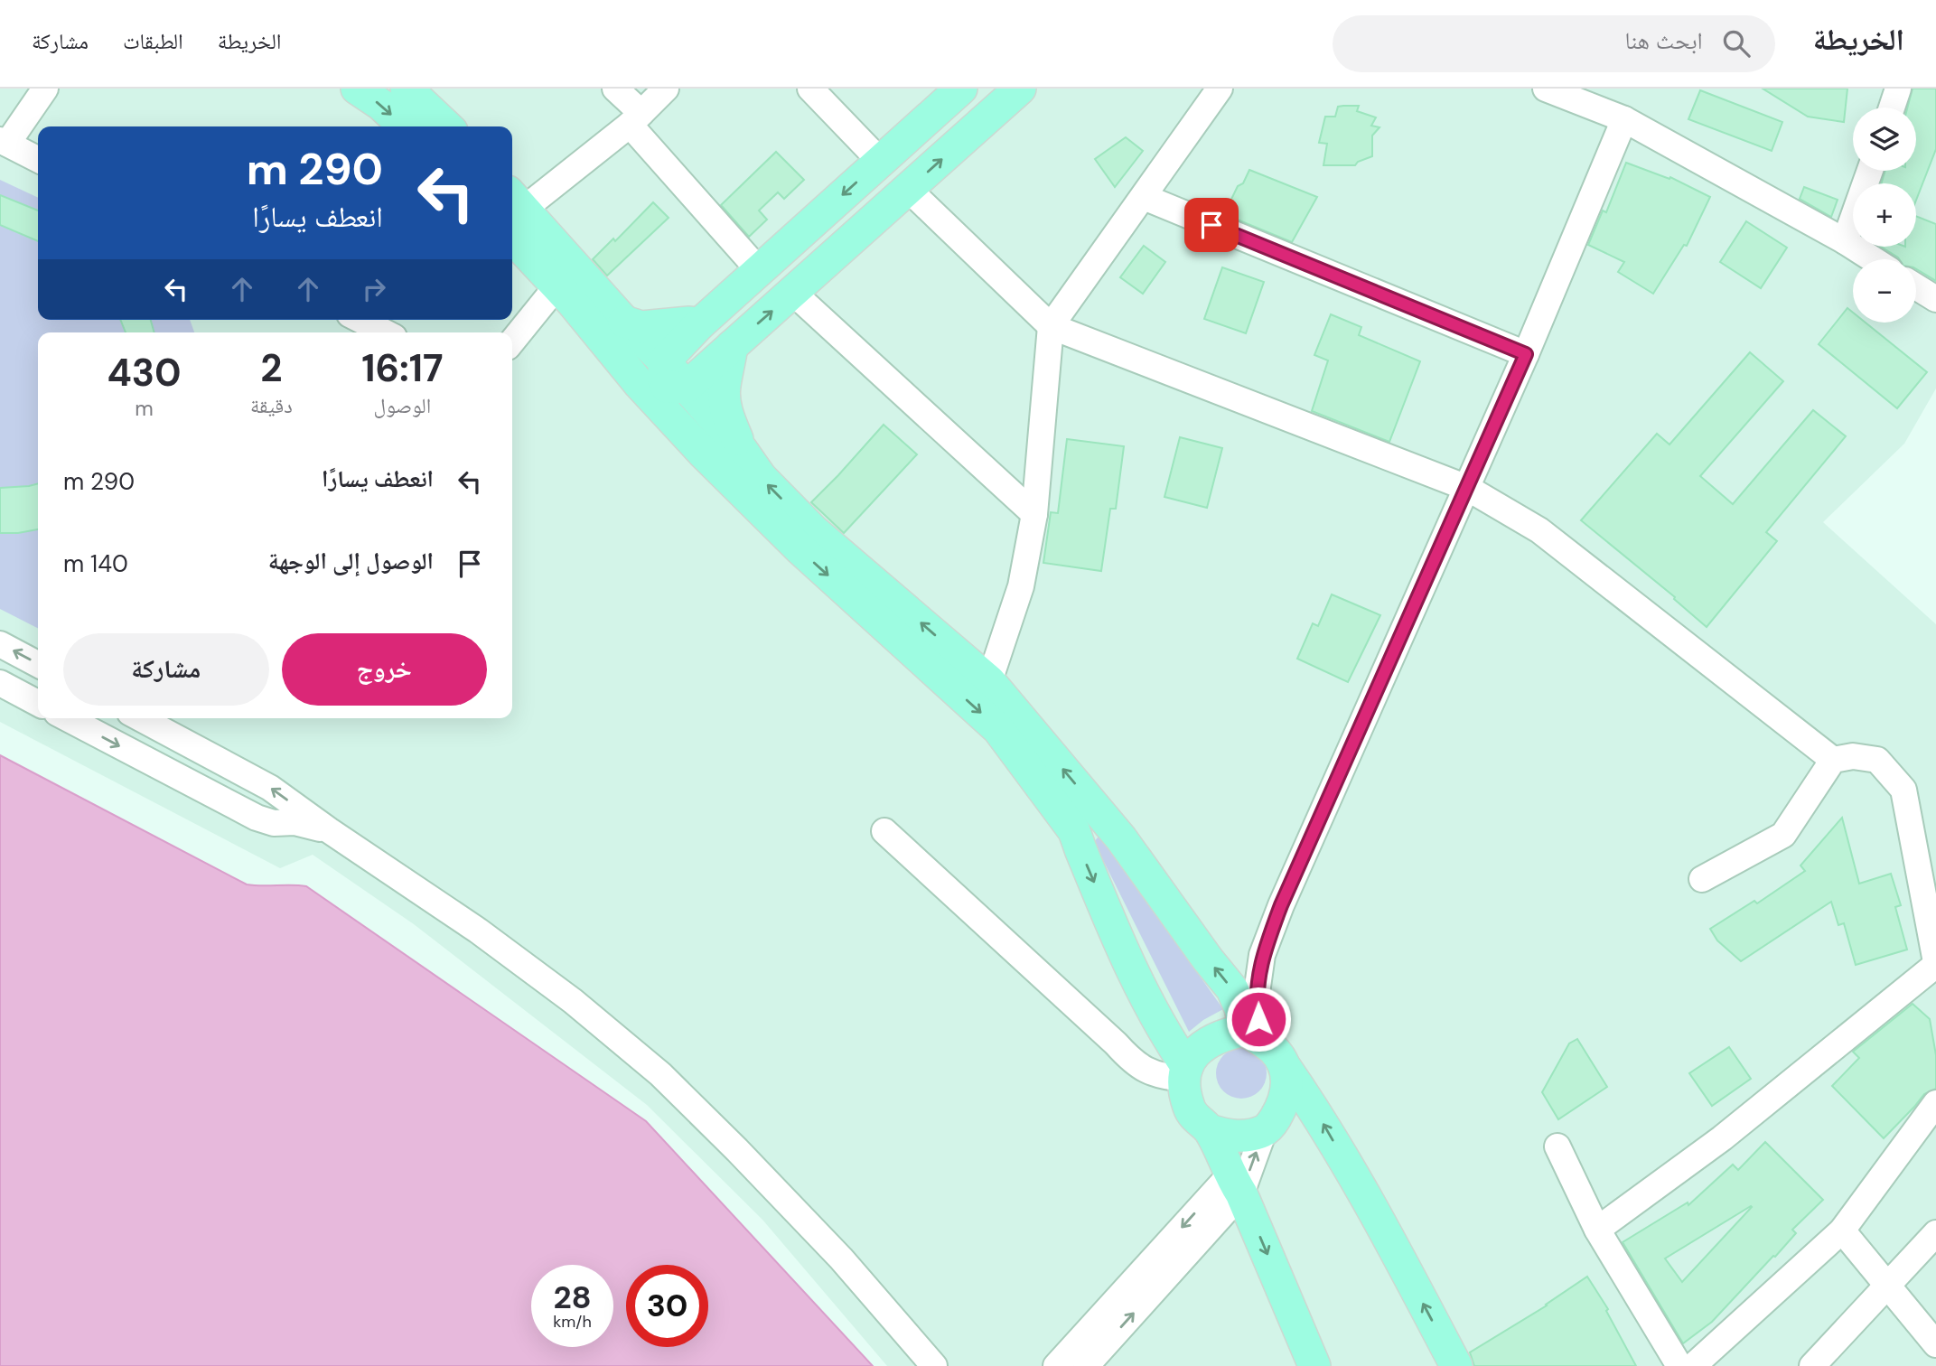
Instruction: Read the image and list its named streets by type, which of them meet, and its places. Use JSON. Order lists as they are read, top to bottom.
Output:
{
  "page": {
    "header": "الخريطة",
    "search": "ابحث هنا",
    "nav": ["الخريطة", "الطبقات", "مشاركة"],
    "map_buttons": ["+", "−"],
    "turn": ["290 m", "انعطف يسارًا"],
    "eta": [
      "16:17",
      "الوصول",
      "2",
      "دقيقة",
      "430",
      "m"
    ],
    "list": [
      {
        "name": "انعطف يسارًا",
        "value": "290 m"
      },
      {
        "name": "الوصول إلى الوجهة",
        "value": "140 m"
      }
    ],
    "buttons": ["خروج", "مشاركة"],
    "speed": "28 km/h",
    "limit": "30"
  }
}
